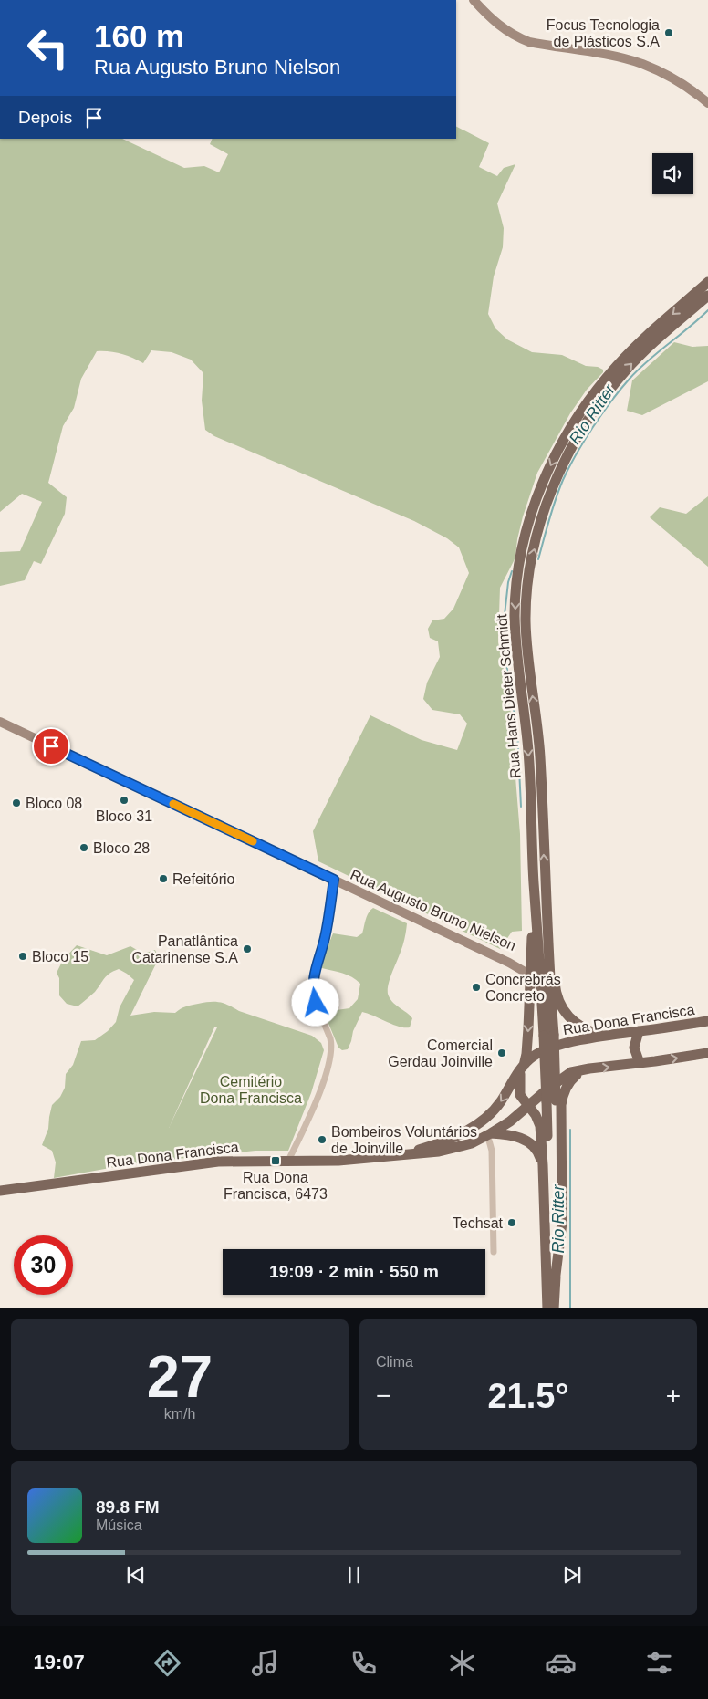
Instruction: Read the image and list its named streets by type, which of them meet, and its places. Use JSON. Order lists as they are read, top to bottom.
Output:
{
  "streets": {
    "main road": ["Rua Hans Dieter Schmidt", "Rua Augusto Bruno Nielson", "Rua Dona Francisca"]
  },
  "water": ["Rio Ritter"],
  "parks": ["Cemitério Dona Francisca"],
  "places": {
    "other": [
      "Focus Tecnologia de Plásticos S.A",
      "Bloco 31",
      "Bloco 08",
      "Bloco 28",
      "Refeitório",
      "Panatlântica Catarinense S.A",
      "Bloco 15",
      "Concrebrás Concreto",
      "Comercial Gerdau Joinville",
      "Bombeiros Voluntários de Joinville",
      "Techsat"
    ],
    "transit": ["Rua Dona Francisca, 6473"]
  },
  "page": {
    "turn": ["160 m", "Rua Augusto Bruno Nielson"],
    "then": "Depois",
    "limit": "30",
    "trip": "19:09 · 2 min · 550 m",
    "tile": [
      ["27", "km/h"],
      "Clima"
    ],
    "heat": ["−", "21.5°", "+"],
    "song": ["89.8 FM", "Música"],
    "tabs": "19:07"
  }
}
